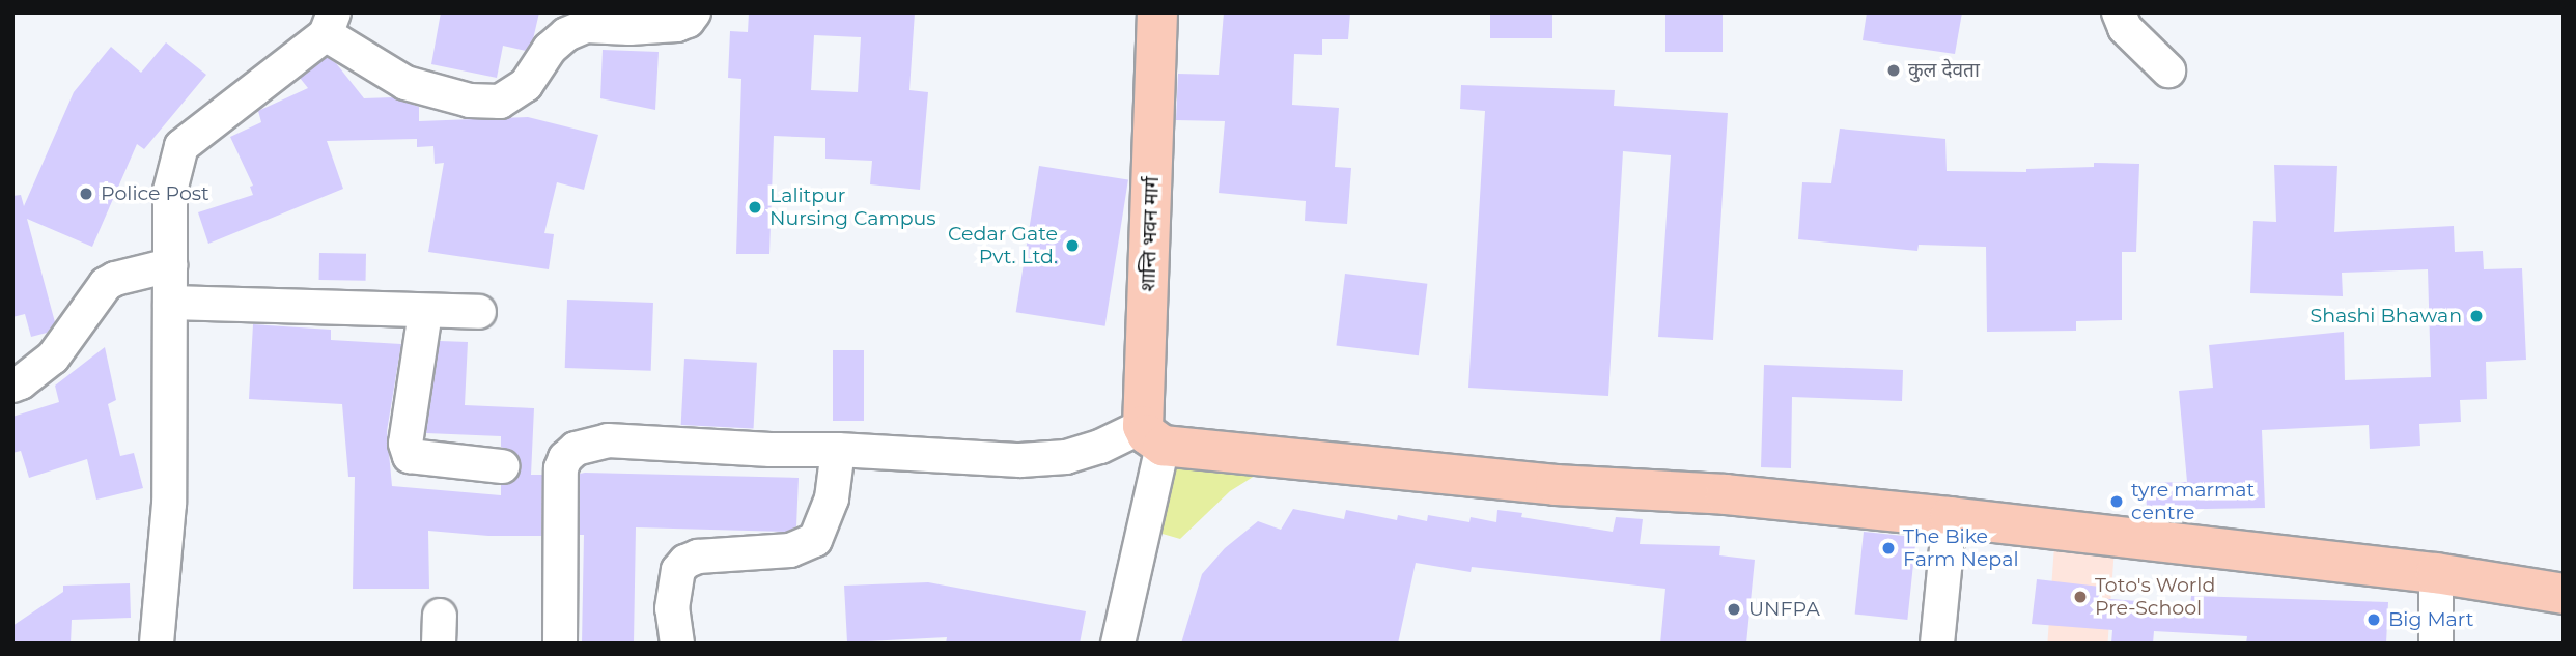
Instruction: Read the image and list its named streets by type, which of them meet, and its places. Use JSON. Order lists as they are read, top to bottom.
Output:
{
  "streets": {
    "main road": ["शान्ति भवन मार्ग"]
  },
  "places": [
    "कुल देवता",
    "Police Post",
    "Lalitpur Nursing Campus",
    "Cedar Gate Pvt. Ltd.",
    "Shashi Bhawan",
    "tyre marmat centre",
    "The Bike Farm Nepal",
    "Toto's World Pre-School",
    "UNFPA",
    "Big Mart"
  ]
}
